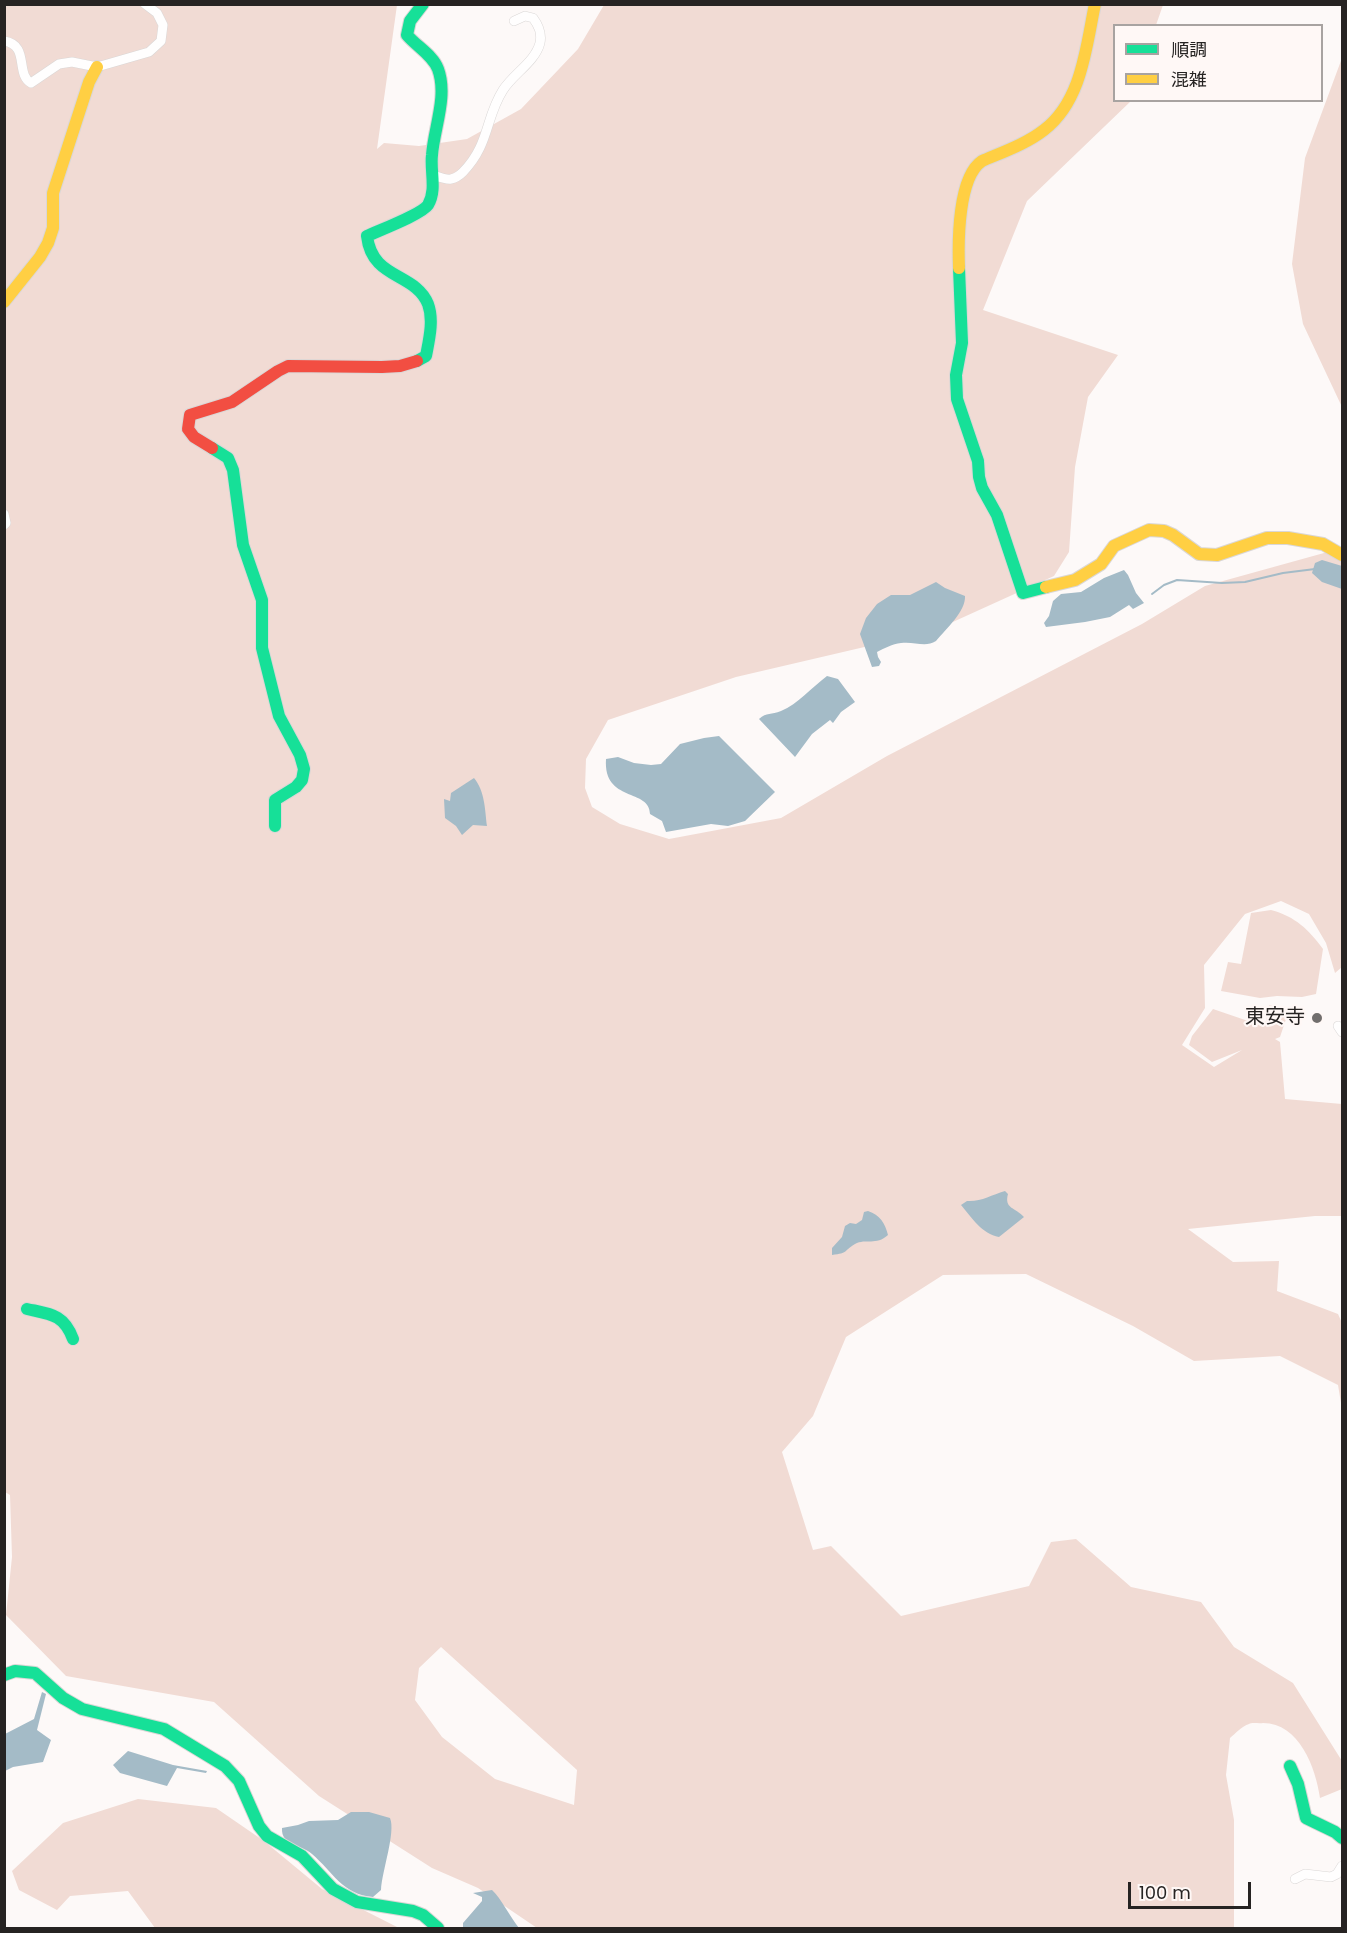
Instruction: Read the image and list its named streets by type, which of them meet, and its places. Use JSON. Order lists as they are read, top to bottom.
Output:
{
  "places": ["東安寺"],
  "legend": ["順調", "混雑"],
  "scale_bar": "100 m"
}
